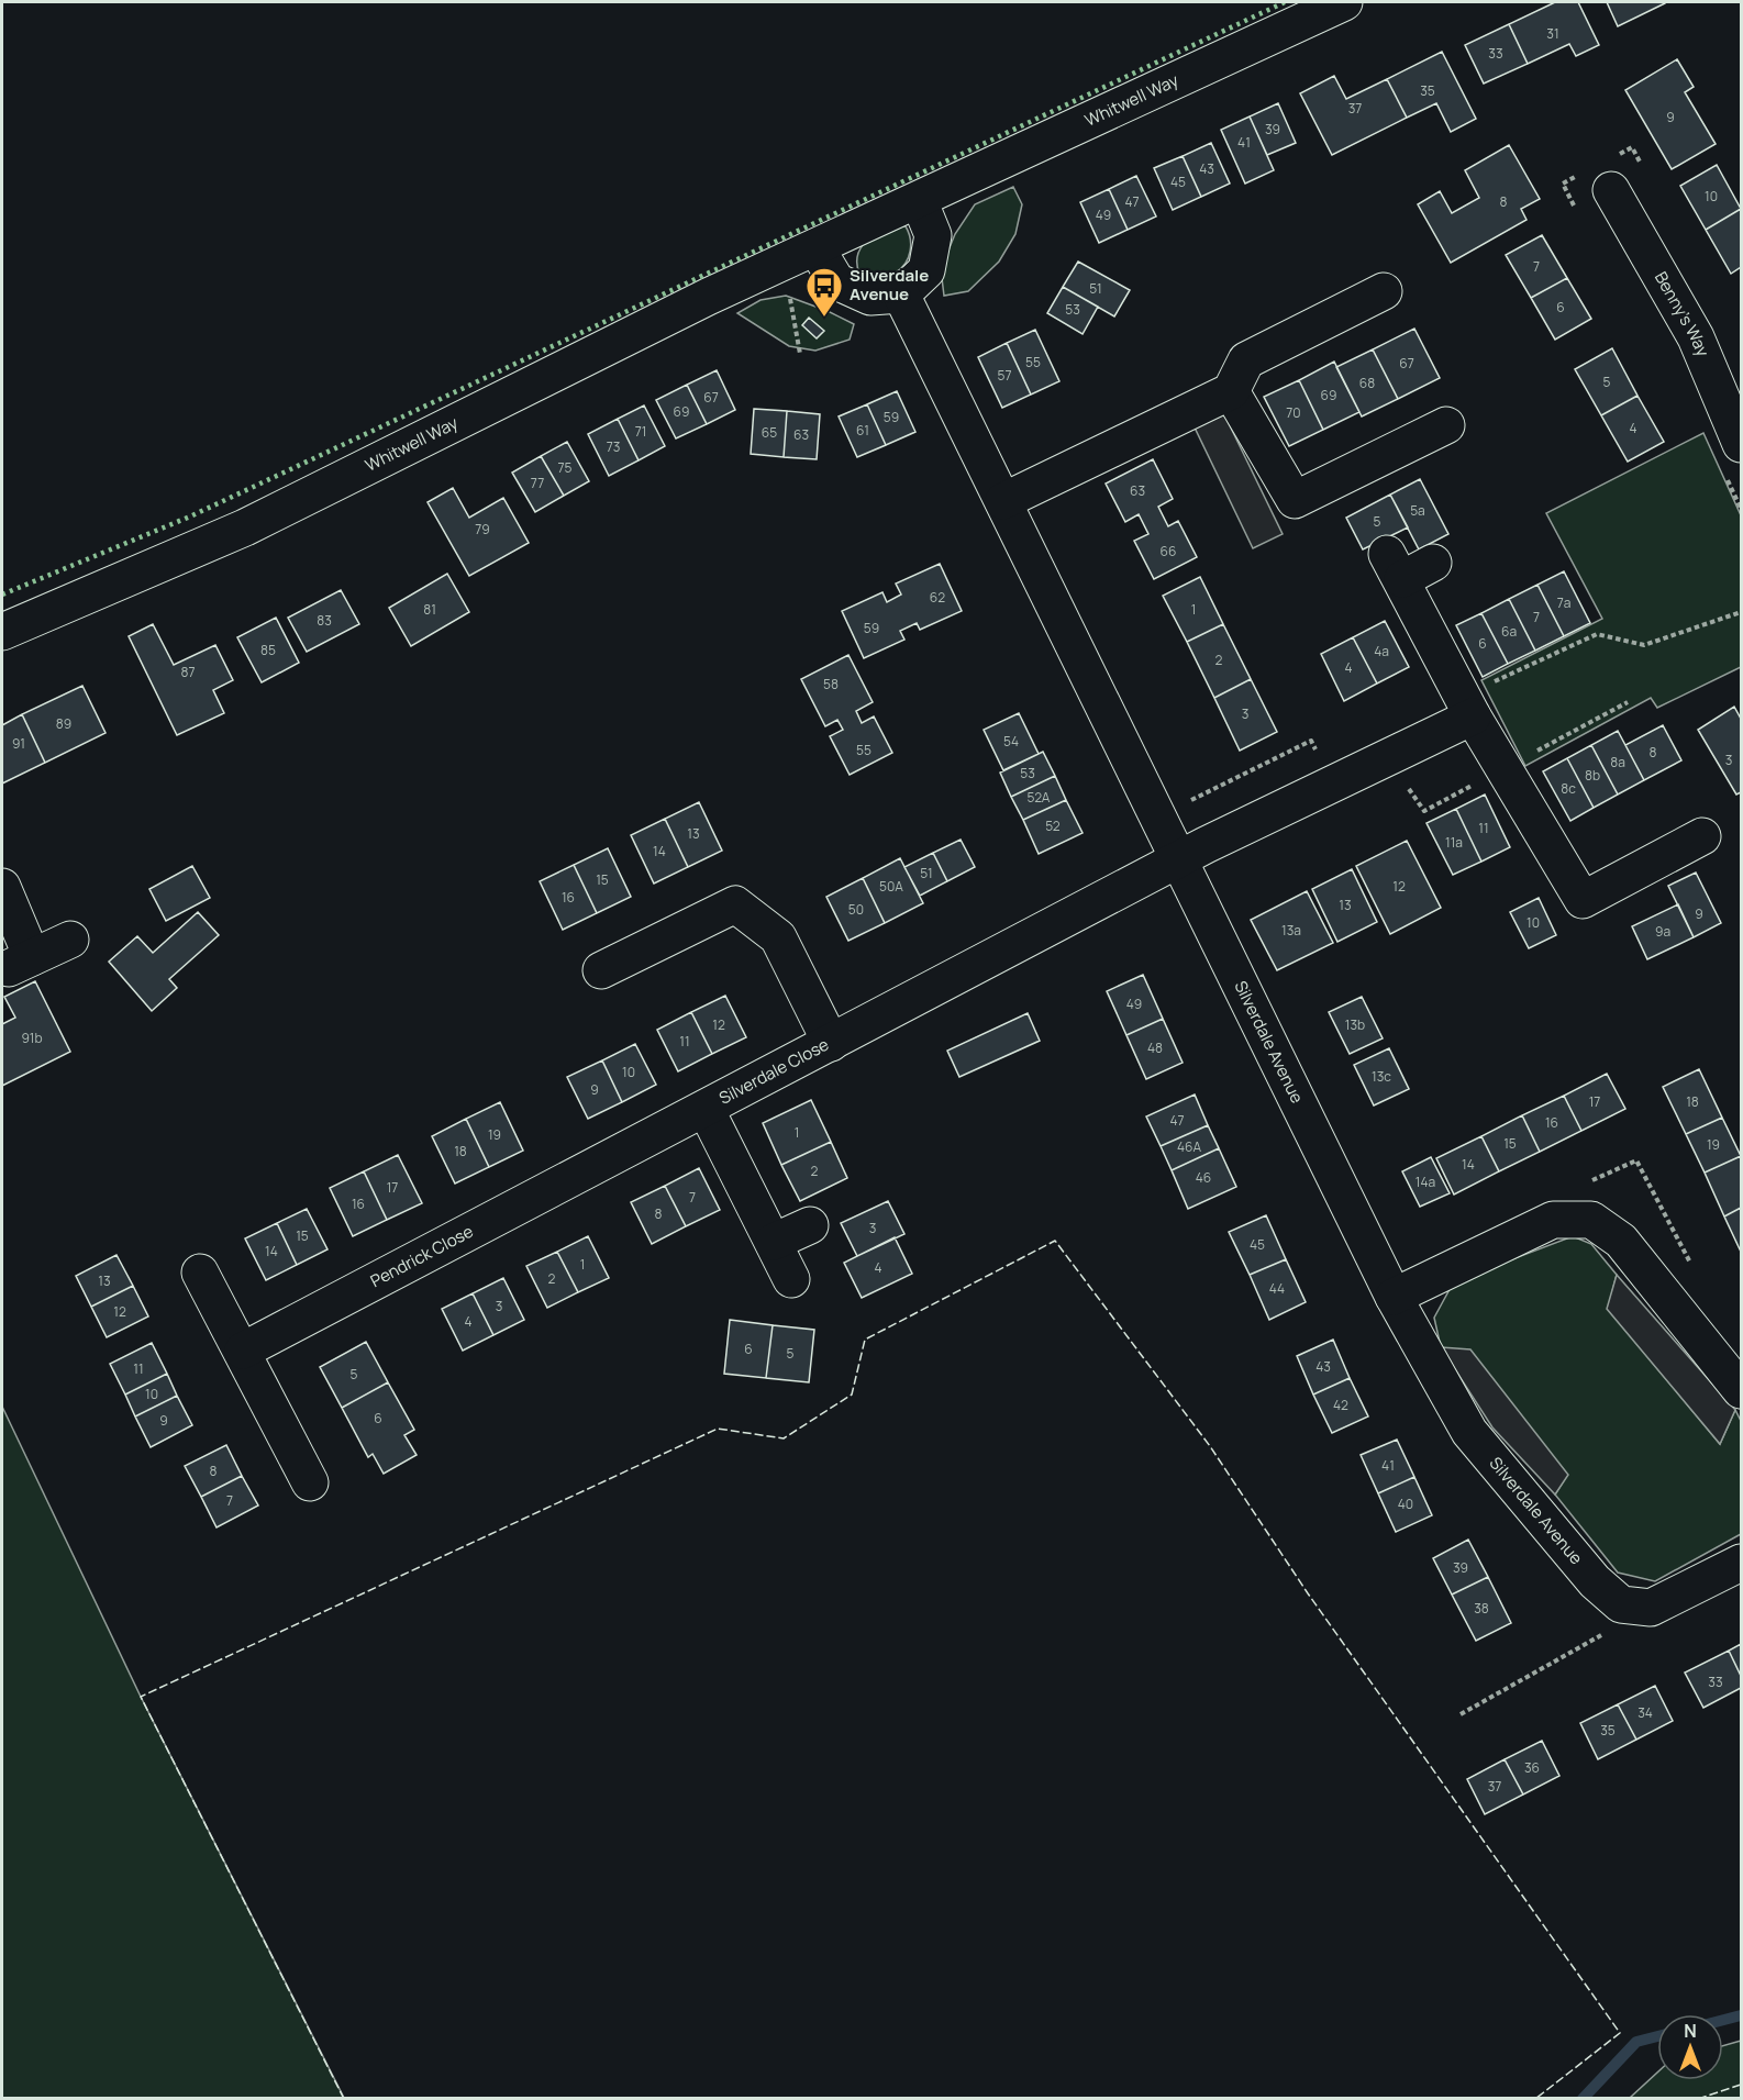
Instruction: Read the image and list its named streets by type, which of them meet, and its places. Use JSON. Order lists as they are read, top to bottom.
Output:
{
  "streets": {
    "street": [
      "Whitwell Way",
      "Benny's Way",
      "Silverdale Avenue",
      "Silverdale Close",
      "Pendrick Close"
    ]
  },
  "crossings": [
    ["Silverdale Close", "Pendrick Close"]
  ],
  "places": {
    "bus stop": ["Silverdale Avenue"]
  },
  "house_numbers": [
    "31",
    "33",
    "35",
    "37",
    "9",
    "39",
    "41",
    "43",
    "45",
    "10",
    "47",
    "8",
    "49",
    "7",
    "51",
    "6",
    "53",
    "55",
    "67",
    "57",
    "5",
    "68",
    "69",
    "67",
    "69",
    "70",
    "59",
    "4",
    "61",
    "71",
    "65",
    "63",
    "73",
    "75",
    "77",
    "63",
    "5a",
    "5",
    "79",
    "66",
    "62",
    "7a",
    "81",
    "1",
    "7",
    "83",
    "59",
    "6a",
    "6",
    "85",
    "4a",
    "2",
    "4",
    "87",
    "58",
    "3",
    "89",
    "54",
    "91",
    "55",
    "8",
    "3",
    "8a",
    "53",
    "8b",
    "8c",
    "52A",
    "52",
    "11",
    "13",
    "11a",
    "14",
    "51",
    "15",
    "50A",
    "12",
    "16",
    "13",
    "50",
    "9",
    "10",
    "13a",
    "9a",
    "49",
    "12",
    "13b",
    "91b",
    "11",
    "48",
    "10",
    "13c",
    "9",
    "17",
    "18",
    "47",
    "16",
    "1",
    "19",
    "15",
    "19",
    "46A",
    "18",
    "14",
    "2",
    "46",
    "14a",
    "17",
    "7",
    "16",
    "8",
    "3",
    "15",
    "45",
    "14",
    "1",
    "4",
    "2",
    "13",
    "44",
    "3",
    "12",
    "4",
    "6",
    "5",
    "43",
    "11",
    "5",
    "10",
    "42",
    "6",
    "9",
    "41",
    "8",
    "7",
    "40",
    "39",
    "38",
    "33",
    "34",
    "35",
    "36",
    "37"
  ],
  "north": "top"
}
